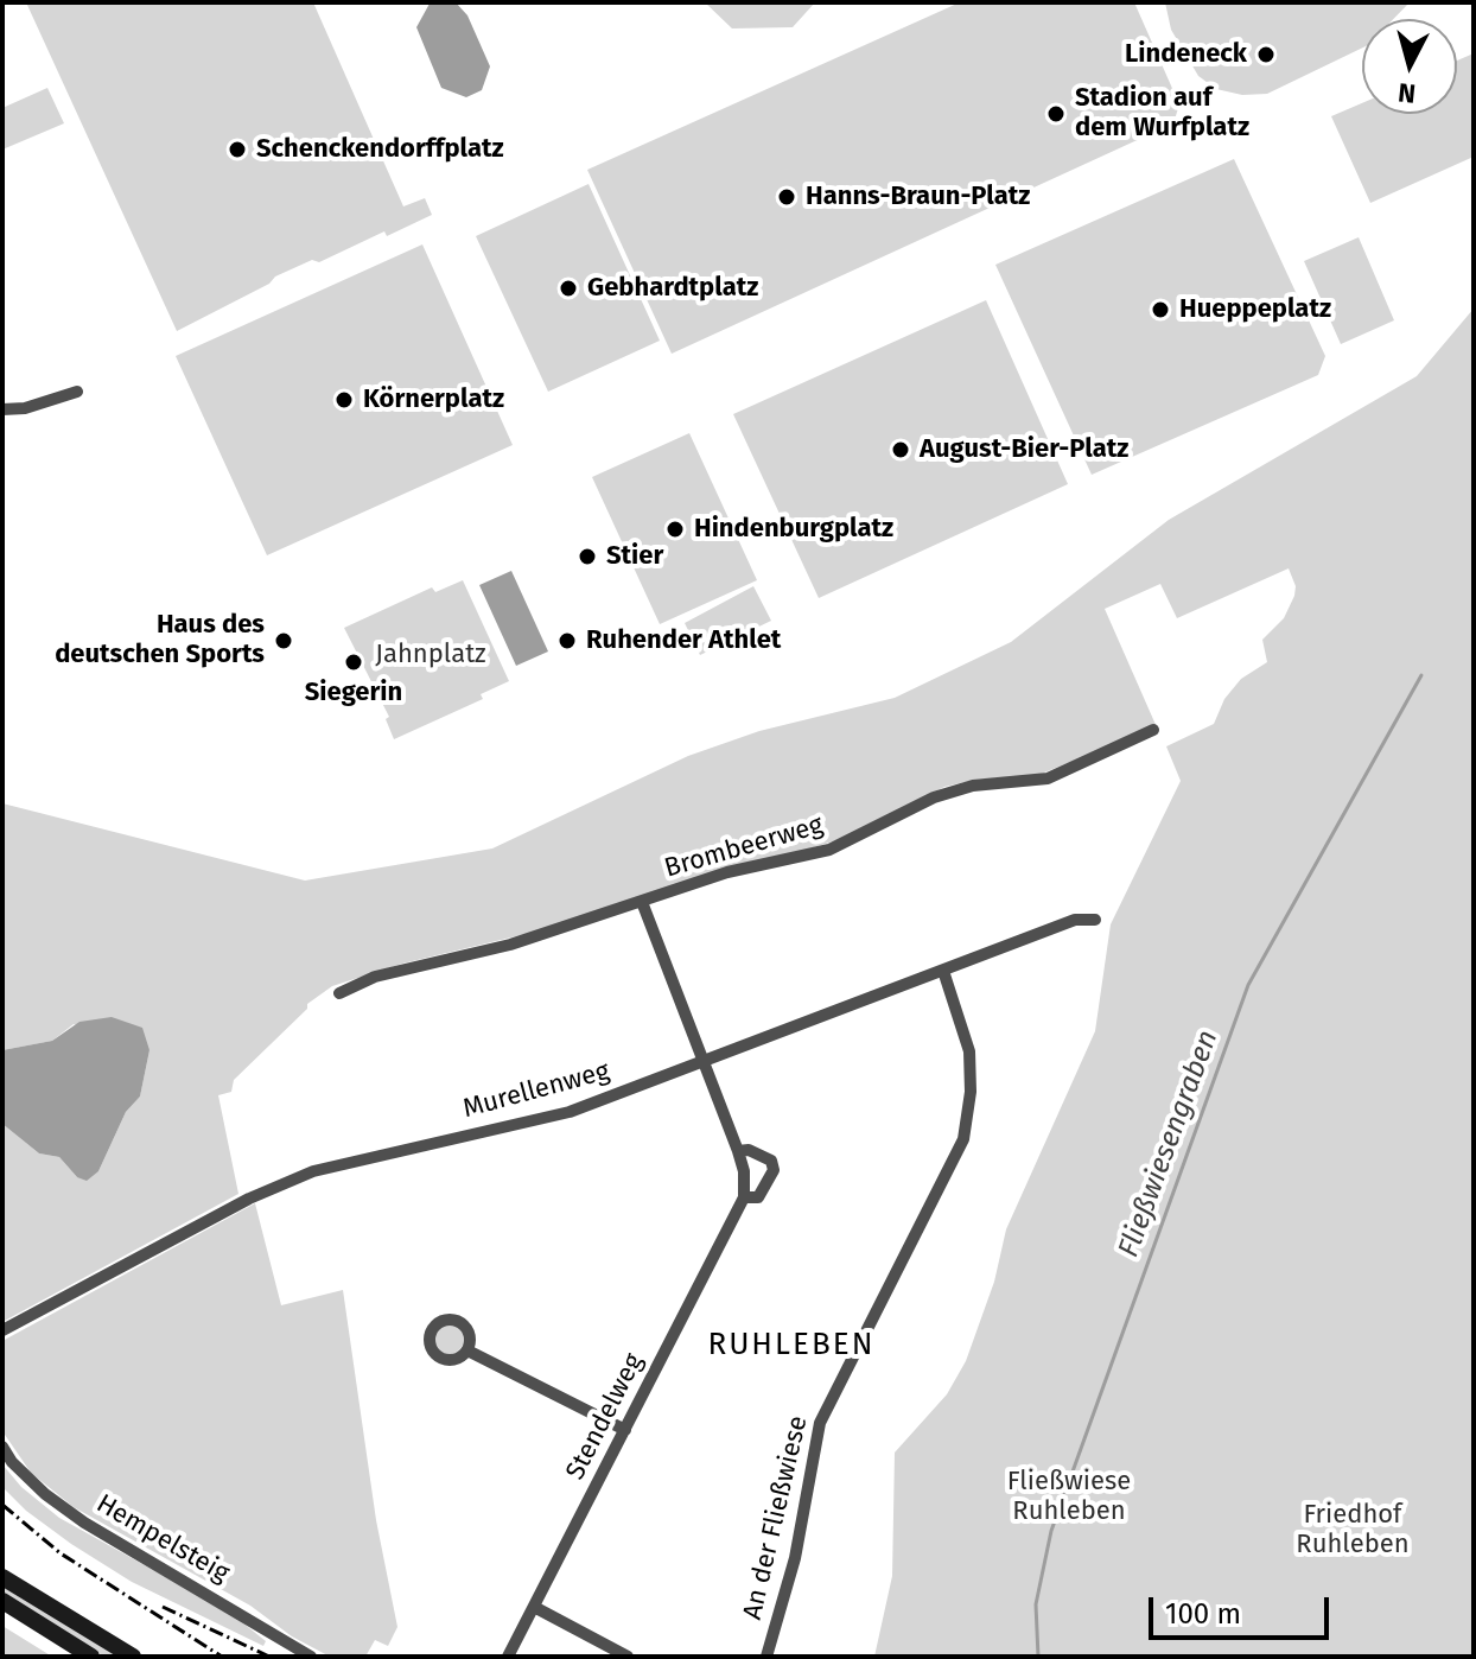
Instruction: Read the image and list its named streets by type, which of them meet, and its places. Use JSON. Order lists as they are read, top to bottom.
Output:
{
  "streets": {
    "street": [
      "Brombeerweg",
      "Murellenweg",
      "Stendelweg",
      "An der Fließwiese",
      "Hempelsteig"
    ]
  },
  "crossings": [
    ["Murellenweg", "An der Fließwiese"]
  ],
  "districts": ["RUHLEBEN"],
  "water": ["Fließwiesengraben"],
  "parks": ["Jahnplatz", "Fließwiese Ruhleben", "Friedhof Ruhleben"],
  "places": [
    "Lindeneck",
    "Stadion auf dem Wurfplatz",
    "Schenckendorffplatz",
    "Hanns-Braun-Platz",
    "Gebhardtplatz",
    "Hueppeplatz",
    "Körnerplatz",
    "August-Bier-Platz",
    "Hindenburgplatz",
    "Stier",
    "Haus des deutschen Sports",
    "Ruhender Athlet",
    "Siegerin"
  ],
  "scale_bar": "100 m",
  "north": "bottom"
}
